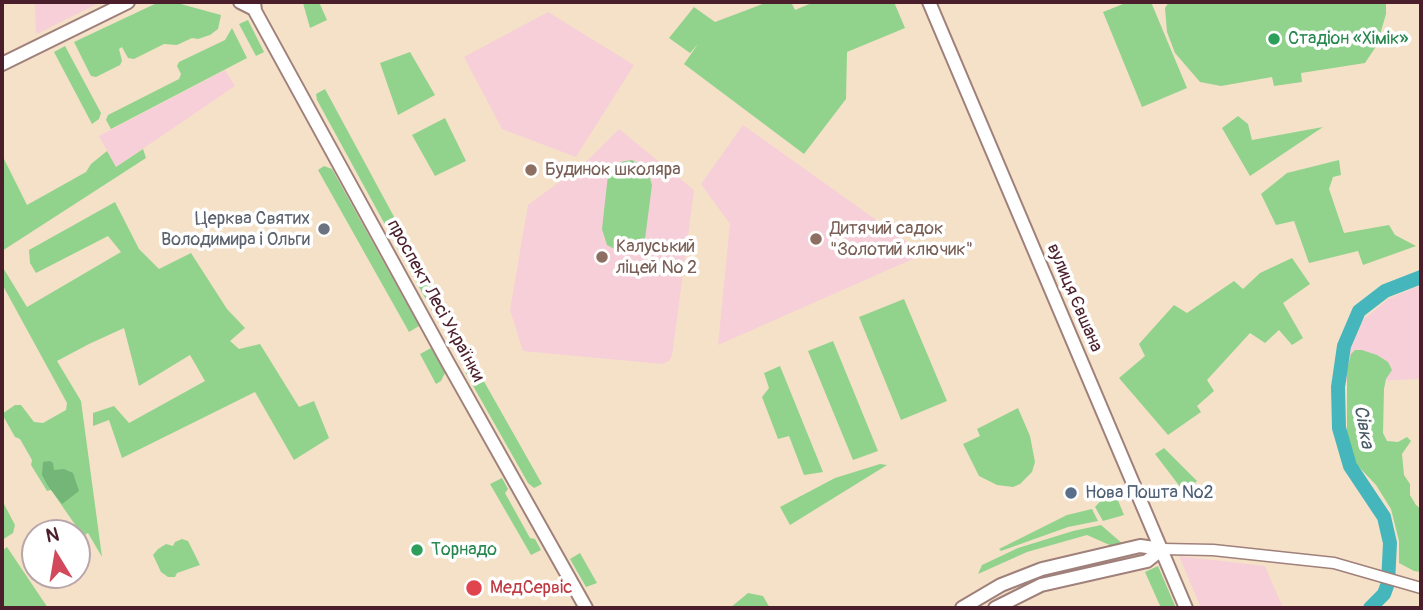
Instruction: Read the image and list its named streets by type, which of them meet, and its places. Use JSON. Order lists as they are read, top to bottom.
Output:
{
  "streets": {
    "main road": ["вулиця Євшана", "проспект Лесі Українки"]
  },
  "water": ["Сівка"],
  "places": [
    "Стадіон «Хімік»",
    "Будинок школяра",
    "Церква Святих Володимира і Ольги",
    "Дитячий садок \"Золотий ключик\"",
    "Калуський ліцей № 2",
    "Нова Пошта №2",
    "Торнадо",
    "МедСервіс"
  ],
  "north": "top"
}
